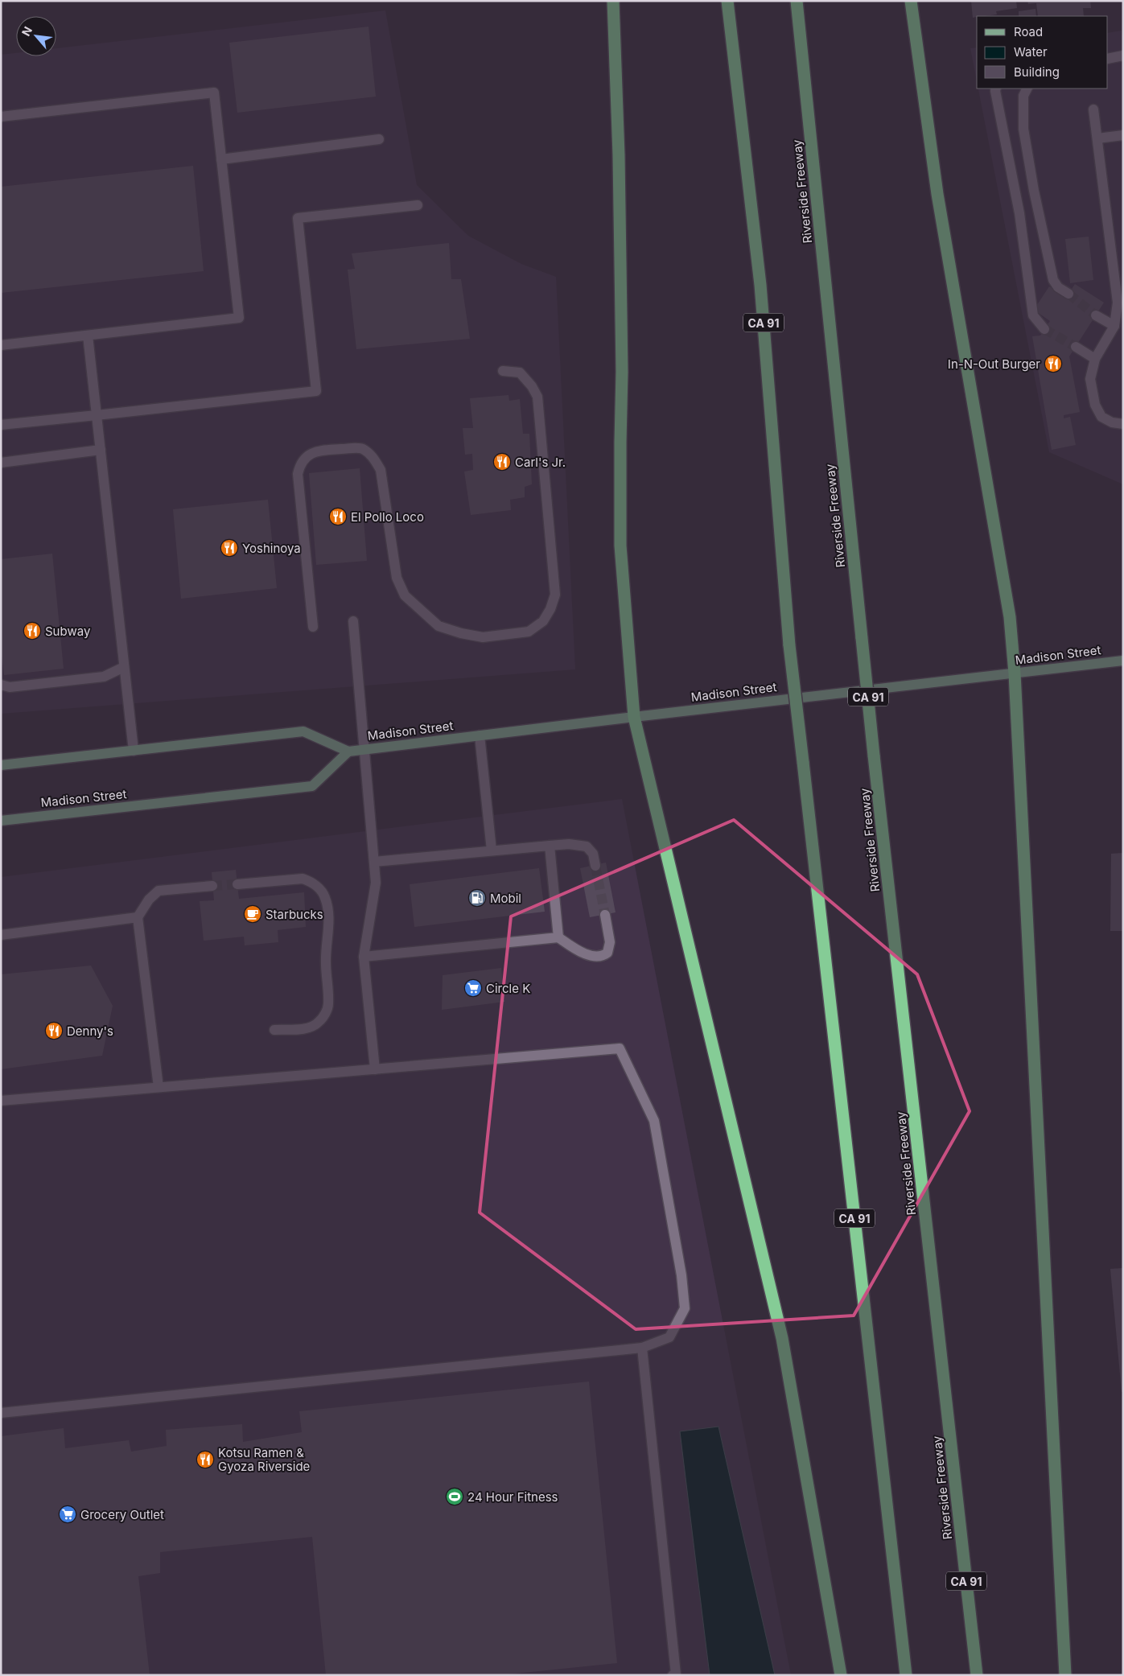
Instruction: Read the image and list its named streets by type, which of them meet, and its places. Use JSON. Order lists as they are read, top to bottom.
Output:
{
  "streets": {
    "highway": ["Riverside Freeway", "CA 91"],
    "main road": ["Madison Street"]
  },
  "places": {
    "restaurant": [
      "In-N-Out Burger",
      "Carl's Jr.",
      "El Pollo Loco",
      "Yoshinoya",
      "Subway",
      "Denny's",
      "Kotsu Ramen & Gyoza Riverside"
    ],
    "fuel station": ["Mobil"],
    "cafe": ["Starbucks"],
    "supermarket": ["Circle K", "Grocery Outlet"],
    "sports": ["24 Hour Fitness"]
  },
  "legend": ["Road", "Water", "Building"],
  "north": "top left"
}
